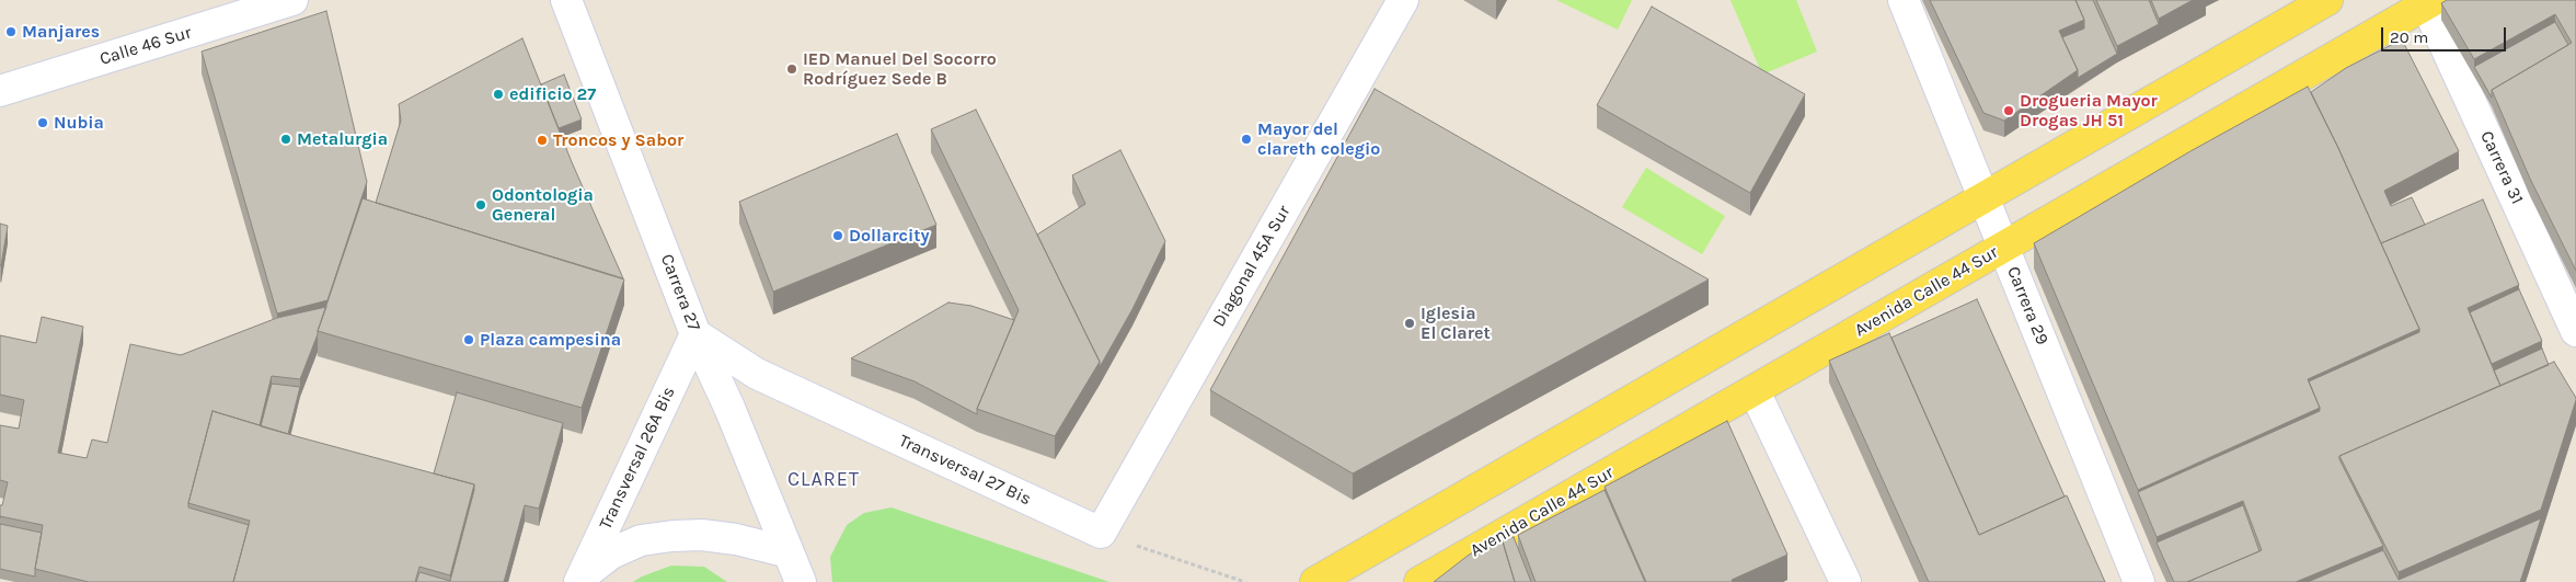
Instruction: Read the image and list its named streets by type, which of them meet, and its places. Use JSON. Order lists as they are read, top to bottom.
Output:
{
  "streets": {
    "main road": ["Avenida Calle 44 Sur"],
    "street": [
      "Calle 46 Sur",
      "Carrera 31",
      "Diagonal 45A Sur",
      "Carrera 27",
      "Carrera 29",
      "Transversal 26A Bis",
      "Transversal 27 Bis"
    ]
  },
  "crossings": [
    ["Carrera 31", "Avenida Calle 44 Sur"],
    ["Diagonal 45A Sur", "Transversal 27 Bis"],
    ["Avenida Calle 44 Sur", "Carrera 29"],
    ["Carrera 27", "Transversal 26A Bis"],
    ["Carrera 27", "Transversal 27 Bis"],
    ["Transversal 26A Bis", "Transversal 27 Bis"]
  ],
  "districts": ["CLARET"],
  "places": [
    "Manjares",
    "IED Manuel Del Socorro Rodríguez Sede B",
    "edificio 27",
    "Drogueria Mayor Drogas JH 51",
    "Nubia",
    "Metalurgia",
    "Mayor del clareth colegio",
    "Troncos y Sabor",
    "Odontologia General",
    "Dollarcity",
    "Iglesia El Claret",
    "Plaza campesina"
  ],
  "scale_bar": "20 m"
}
